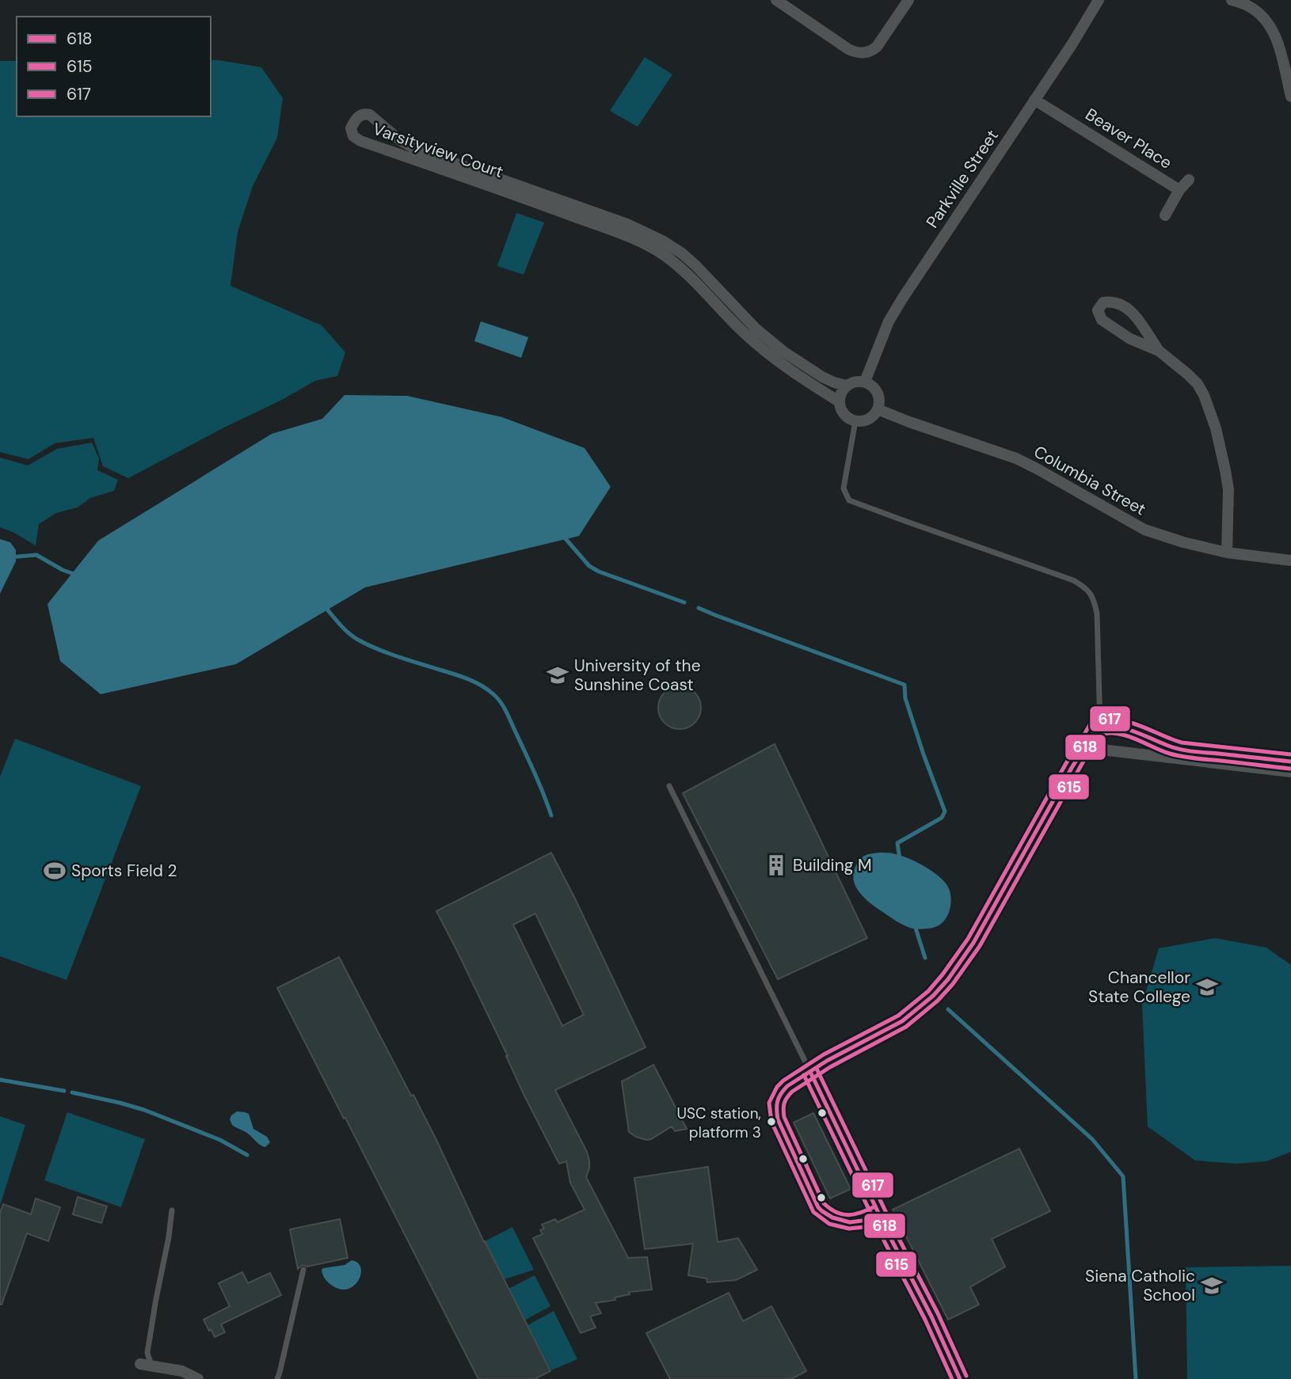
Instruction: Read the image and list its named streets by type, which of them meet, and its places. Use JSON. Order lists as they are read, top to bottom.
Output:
{
  "streets": {
    "street": [
      "Beaver Place",
      "Varsityview Court",
      "Parkville Street",
      "Columbia Street"
    ]
  },
  "crossings": [
    ["Beaver Place", "Parkville Street"],
    ["Varsityview Court", "Parkville Street"],
    ["Varsityview Court", "Columbia Street"],
    ["Parkville Street", "Columbia Street"]
  ],
  "places": {
    "school or university": ["University of the Sunshine Coast", "Chancellor State College", "Siena Catholic School"],
    "building": ["Building M"],
    "sports": ["Sports Field 2"],
    "other": ["USC station, platform 3"]
  },
  "lines": ["transit line 617", "transit line 618", "transit line 615"],
  "legend": ["618", "615", "617"]
}
